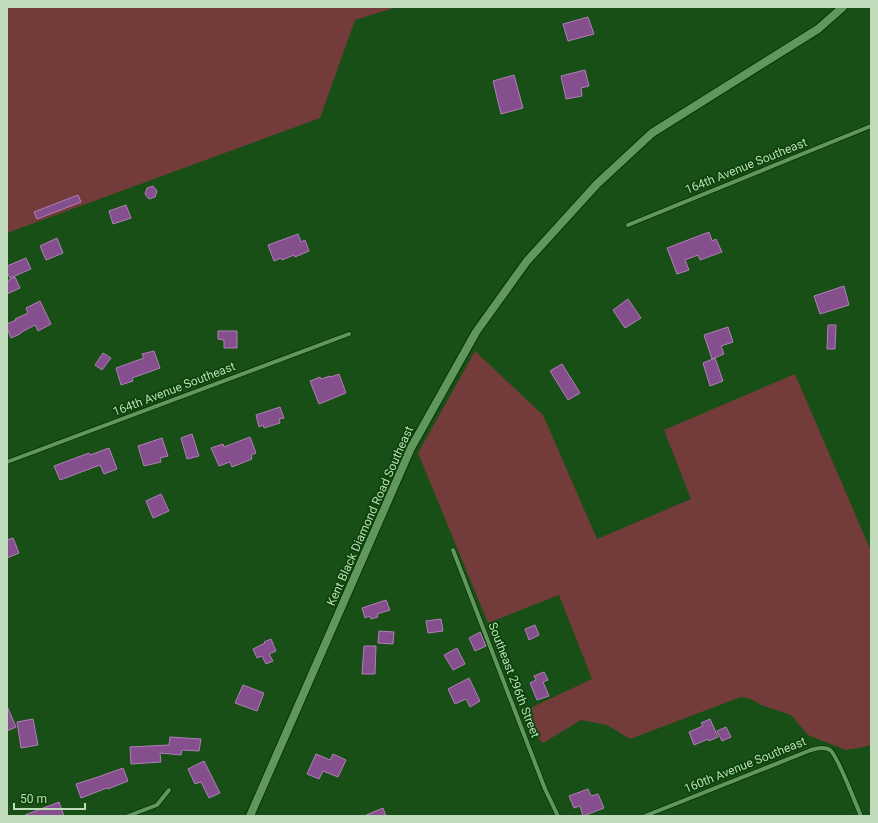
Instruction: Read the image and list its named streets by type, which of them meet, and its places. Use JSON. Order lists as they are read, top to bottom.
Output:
{
  "streets": {
    "street": [
      "164th Avenue Southeast",
      "Kent Black Diamond Road Southeast",
      "Southeast 296th Street",
      "160th Avenue Southeast"
    ]
  },
  "scale_bar": "50 m"
}
